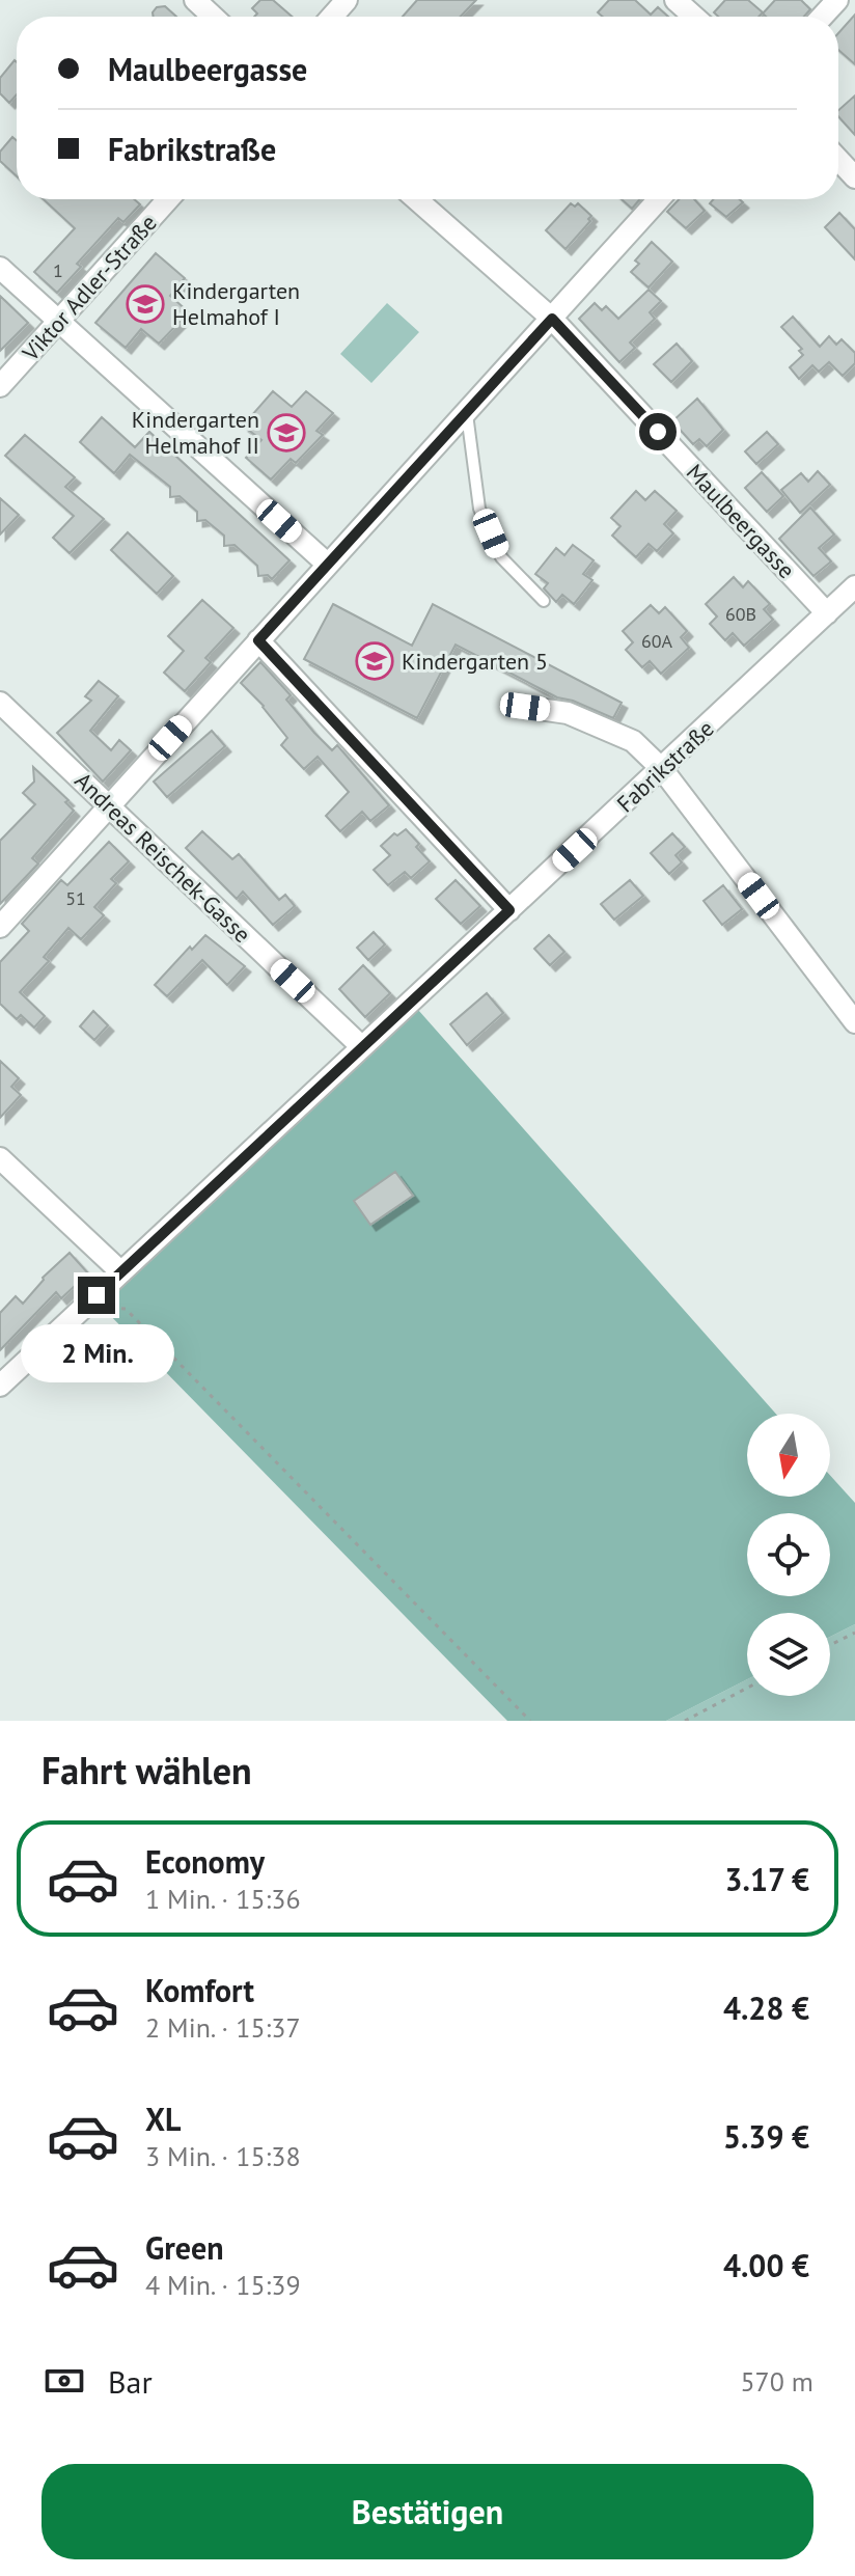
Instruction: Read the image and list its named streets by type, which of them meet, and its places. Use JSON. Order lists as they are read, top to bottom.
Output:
{
  "streets": {
    "street": [
      "Viktor Adler-Straße",
      "Maulbeergasse",
      "Fabrikstraße",
      "Andreas Reischek-Gasse"
    ]
  },
  "crossings": [
    ["Maulbeergasse", "Fabrikstraße"],
    ["Fabrikstraße", "Andreas Reischek-Gasse"]
  ],
  "places": {
    "school or university": ["Kindergarten Helmahof I", "Kindergarten Helmahof II", "Kindergarten 5"]
  },
  "house_numbers": [
    "1",
    "60B",
    "60A",
    "51"
  ],
  "north": "bottom",
  "page": {
    "banner": ["Maulbeergasse", "Fabrikstraße"],
    "bubble": "2 Min.",
    "heading": "Fahrt wählen",
    "list": [
      {
        "name": "Economy",
        "note": "1 Min. · 15:36",
        "value": "3.17 €"
      },
      {
        "name": "Komfort",
        "note": "2 Min. · 15:37",
        "value": "4.28 €"
      },
      {
        "name": "XL",
        "note": "3 Min. · 15:38",
        "value": "5.39 €"
      },
      {
        "name": "Green",
        "note": "4 Min. · 15:39",
        "value": "4.00 €"
      }
    ],
    "pay": ["Bar", "570 m"],
    "buttons": "Bestätigen"
  }
}
